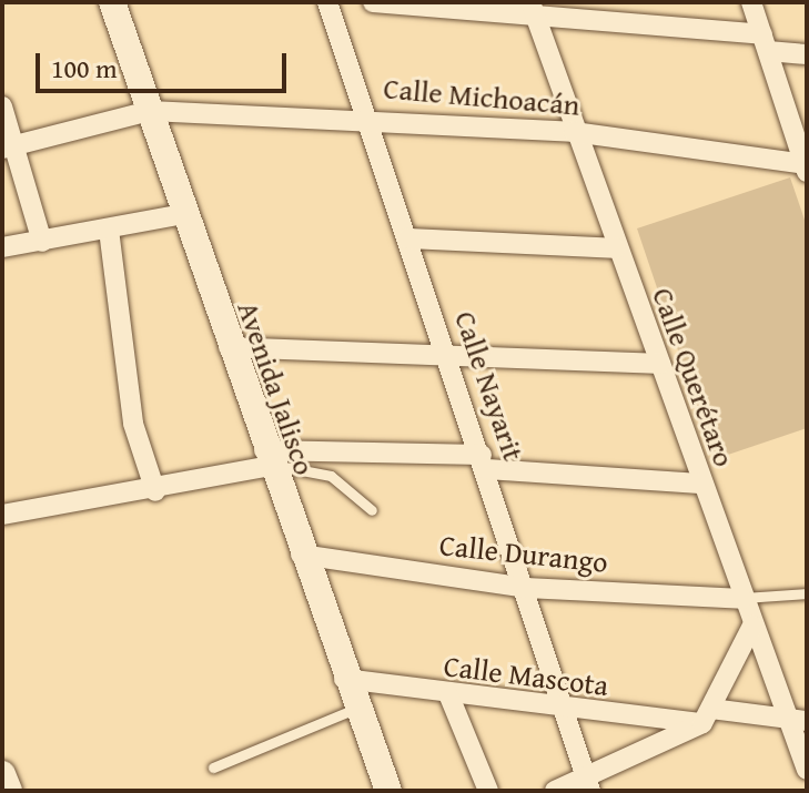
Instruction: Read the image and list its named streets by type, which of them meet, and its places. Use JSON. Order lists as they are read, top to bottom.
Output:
{
  "streets": {
    "main road": ["Avenida Jalisco"],
    "street": [
      "Calle Michoacán",
      "Calle Querétaro",
      "Calle Nayarit",
      "Calle Durango",
      "Calle Mascota"
    ]
  },
  "crossings": [
    ["Calle Michoacán", "Calle Querétaro"],
    ["Calle Michoacán", "Calle Nayarit"],
    ["Calle Michoacán", "Avenida Jalisco"],
    ["Calle Querétaro", "Calle Durango"],
    ["Calle Querétaro", "Calle Mascota"],
    ["Calle Nayarit", "Calle Durango"],
    ["Calle Nayarit", "Calle Mascota"],
    ["Avenida Jalisco", "Calle Durango"],
    ["Avenida Jalisco", "Calle Mascota"]
  ],
  "scale_bar": "100 m"
}
